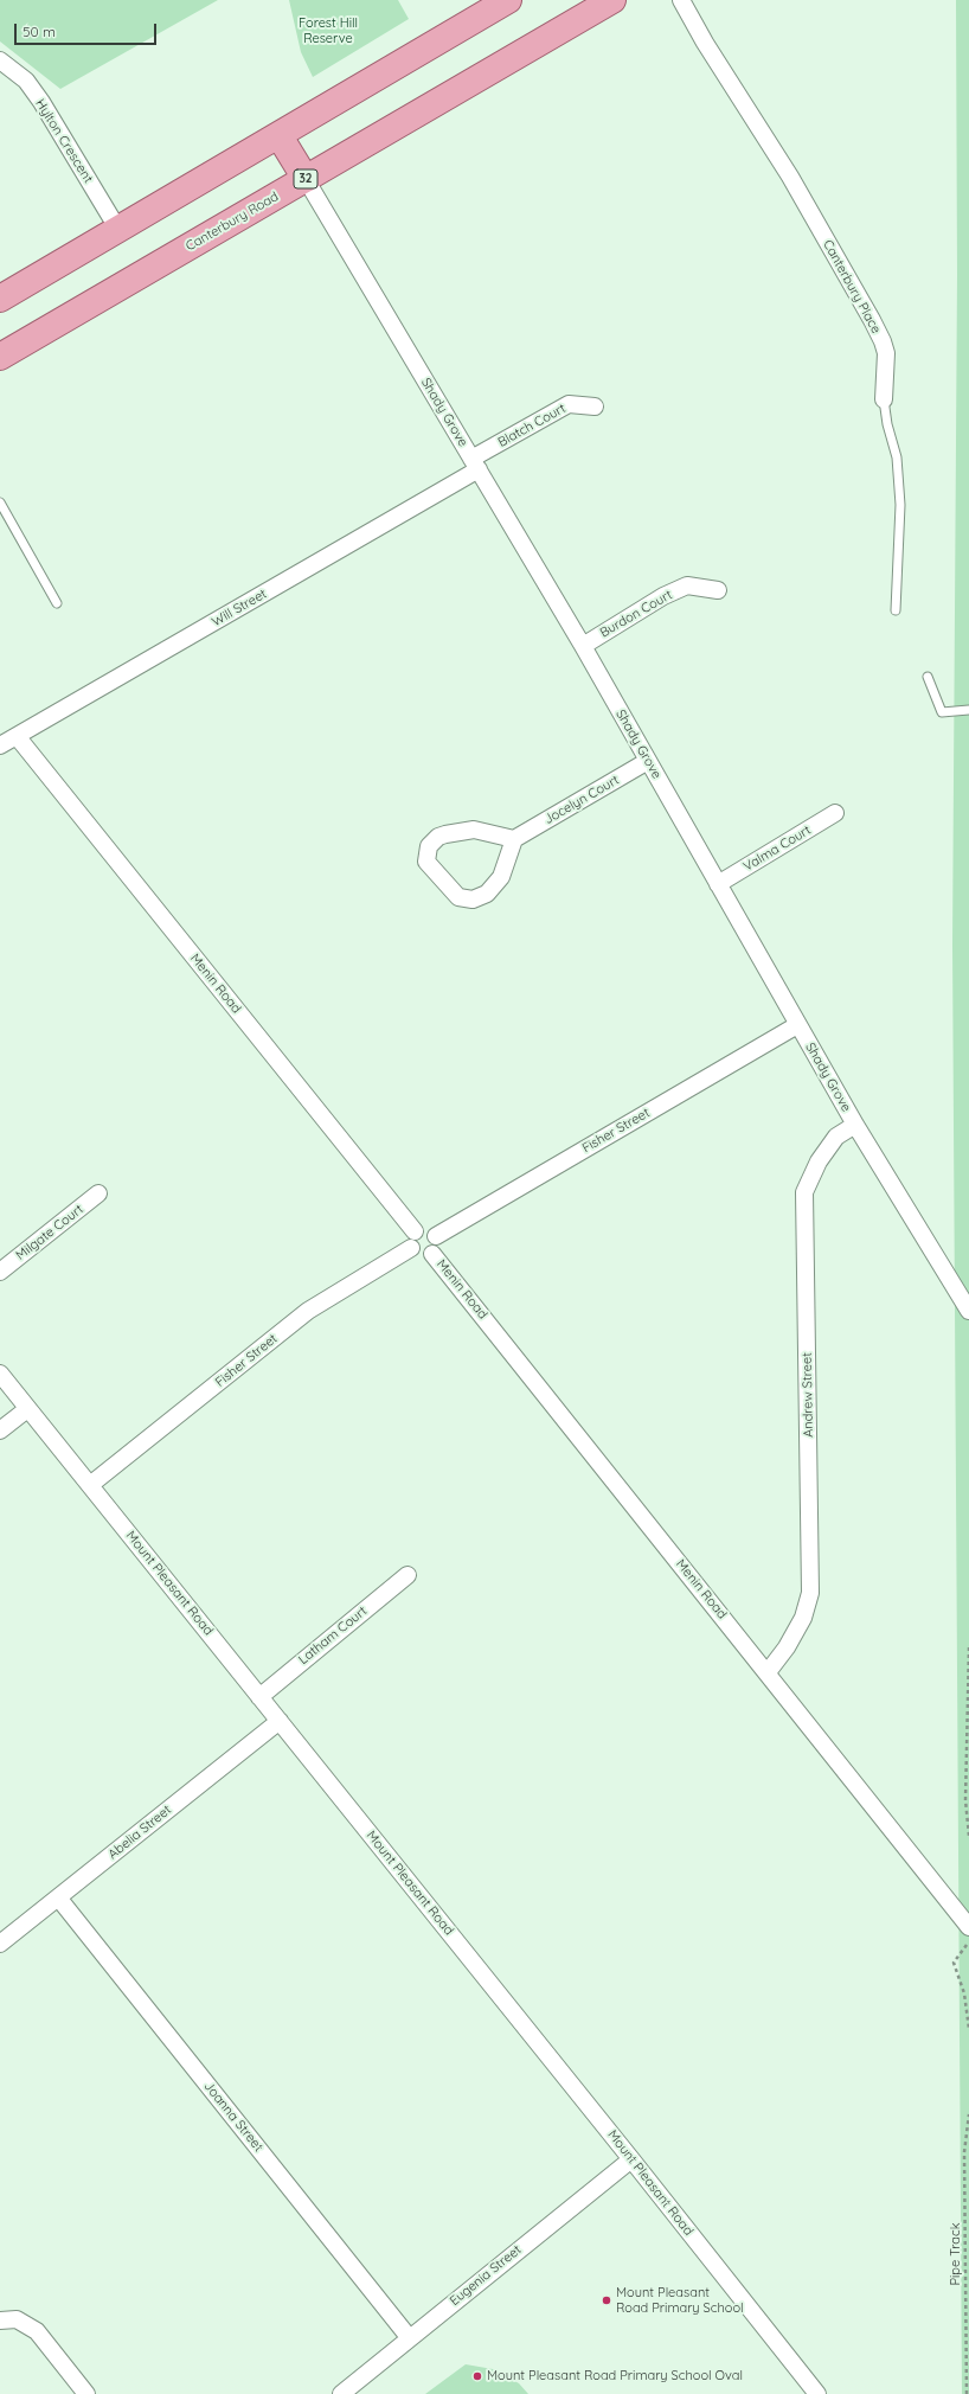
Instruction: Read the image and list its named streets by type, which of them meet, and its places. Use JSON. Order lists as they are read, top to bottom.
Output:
{
  "streets": {
    "main road": ["32", "Canterbury Road"],
    "street": [
      "Hylton Crescent",
      "Canterbury Place",
      "Shady Grove",
      "Blatch Court",
      "Will Street",
      "Burdon Court",
      "Jocelyn Court",
      "Valma Court",
      "Menin Road",
      "Fisher Street",
      "Milgate Court",
      "Andrew Street",
      "Mount Pleasant Road",
      "Latham Court",
      "Abelia Street",
      "Joanna Street",
      "Eugenia Street"
    ],
    "path": ["Pipe Track"]
  },
  "crossings": [
    ["Canterbury Road", "Shady Grove"],
    ["Shady Grove", "Blatch Court"],
    ["Shady Grove", "Will Street"],
    ["Shady Grove", "Burdon Court"],
    ["Shady Grove", "Jocelyn Court"],
    ["Shady Grove", "Valma Court"],
    ["Shady Grove", "Fisher Street"],
    ["Shady Grove", "Andrew Street"],
    ["Blatch Court", "Will Street"],
    ["Will Street", "Menin Road"],
    ["Menin Road", "Fisher Street"],
    ["Menin Road", "Andrew Street"],
    ["Fisher Street", "Mount Pleasant Road"],
    ["Mount Pleasant Road", "Latham Court"],
    ["Mount Pleasant Road", "Abelia Street"],
    ["Mount Pleasant Road", "Eugenia Street"],
    ["Abelia Street", "Joanna Street"],
    ["Joanna Street", "Eugenia Street"]
  ],
  "parks": ["Forest Hill Reserve"],
  "places": ["Mount Pleasant Road Primary School", "Mount Pleasant Road Primary School Oval"],
  "scale_bar": "50 m"
}
